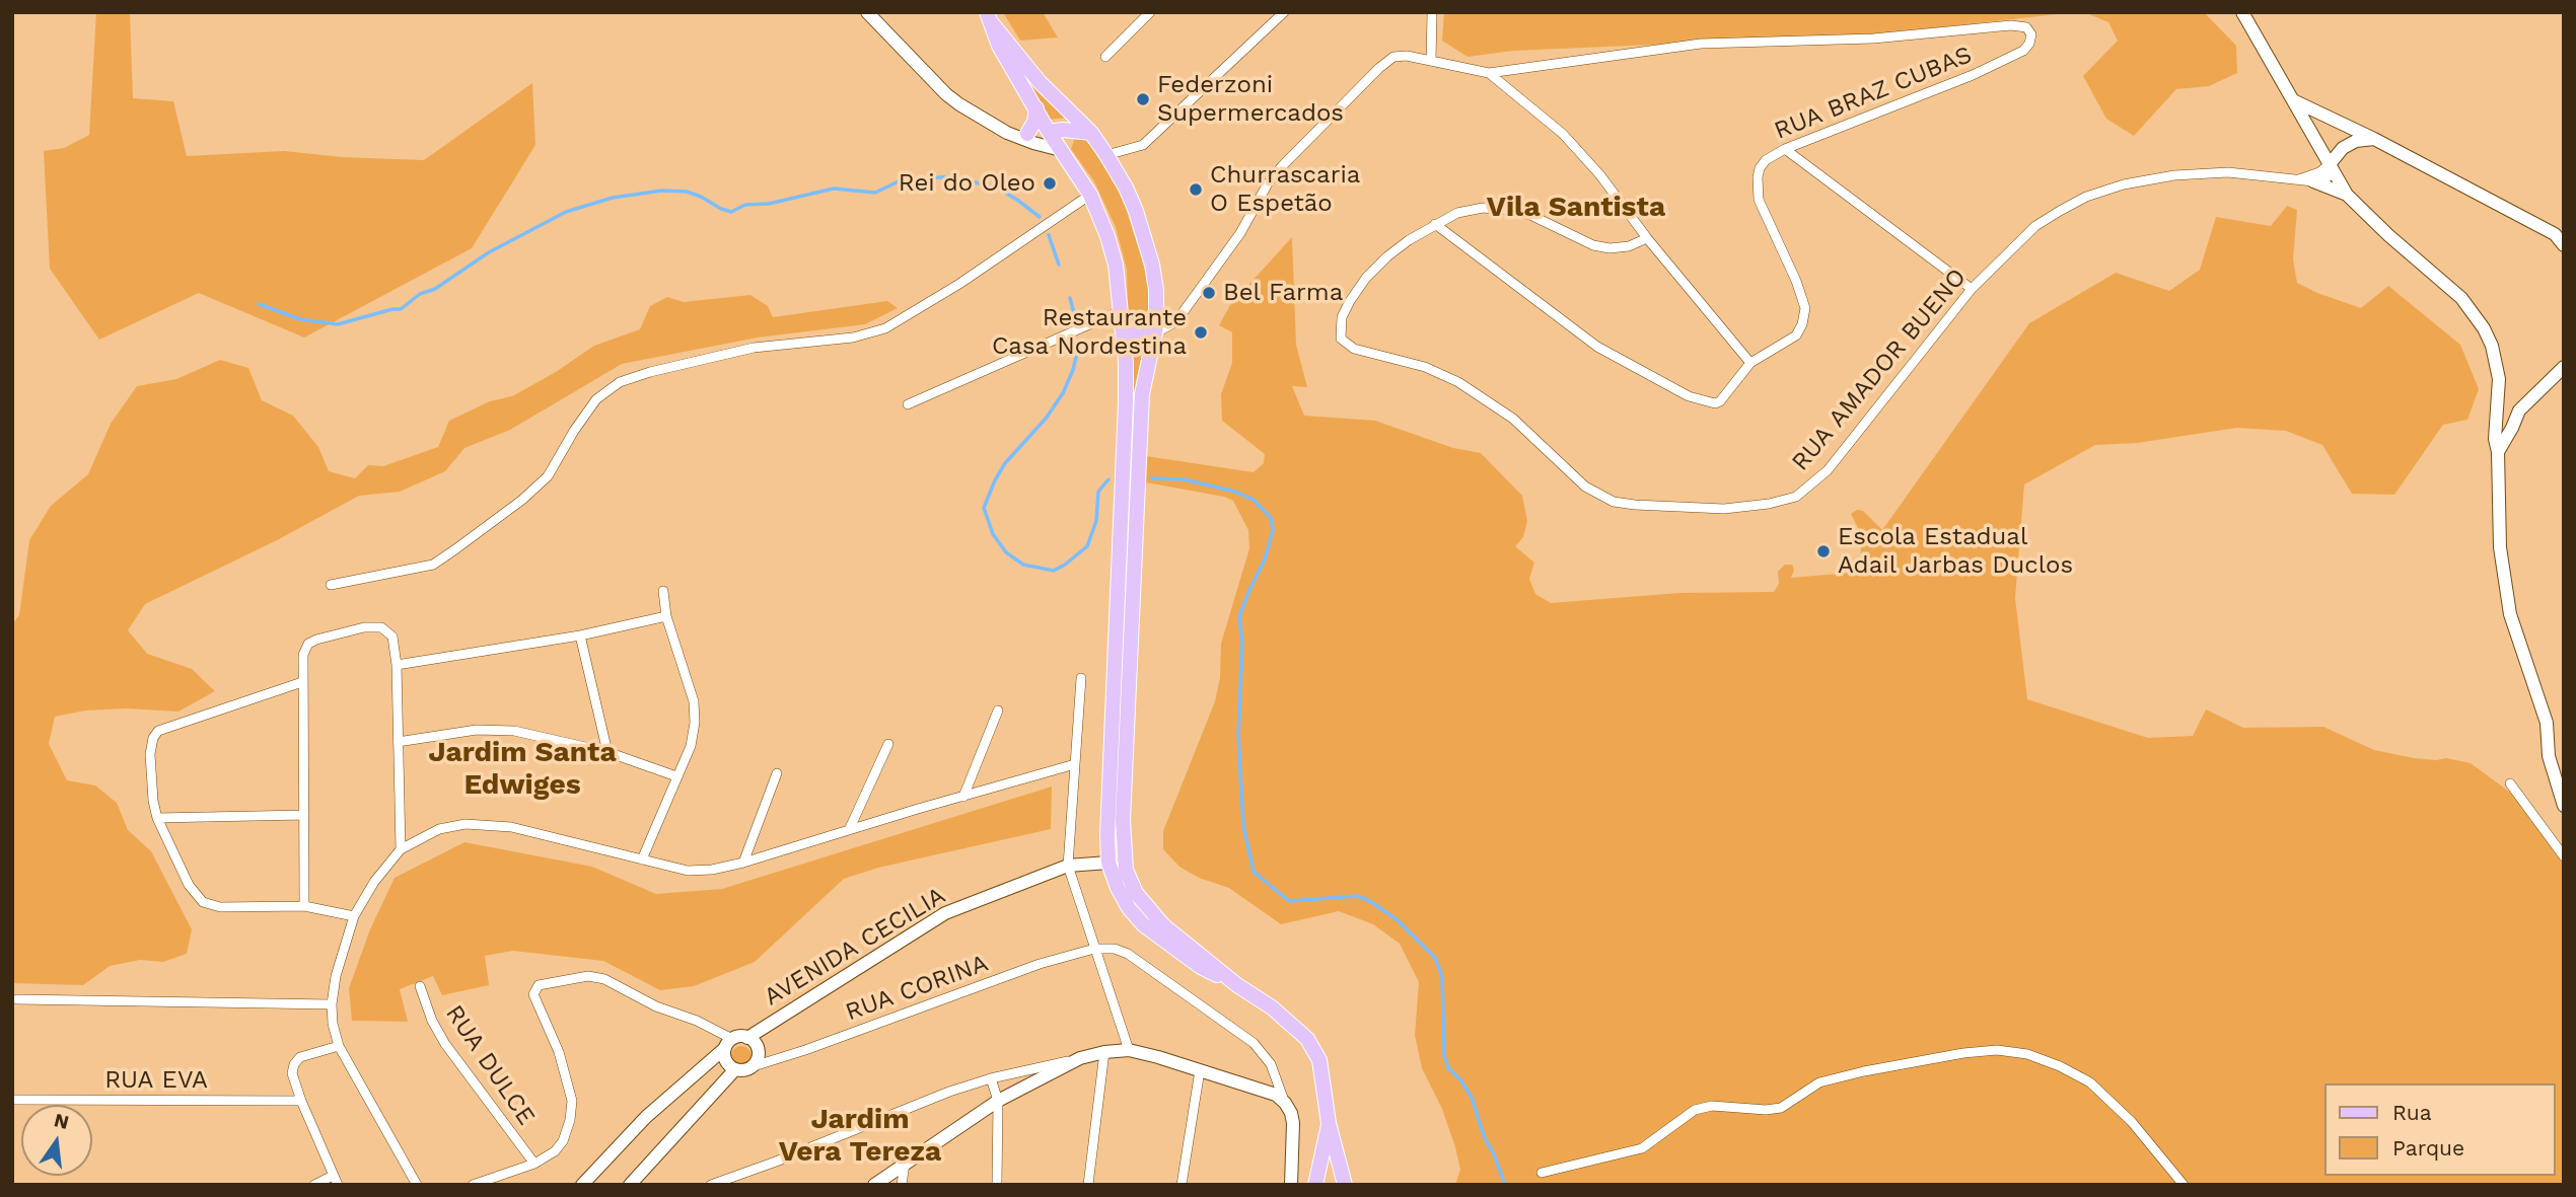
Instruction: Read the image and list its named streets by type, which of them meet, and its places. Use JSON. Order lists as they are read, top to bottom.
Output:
{
  "streets": {
    "street": [
      "RUA BRAZ CUBAS",
      "RUA AMADOR BUENO",
      "AVENIDA CECILIA",
      "RUA CORINA",
      "RUA DULCE",
      "RUA EVA"
    ]
  },
  "crossings": [
    ["AVENIDA CECILIA", "RUA CORINA"]
  ],
  "districts": ["Vila Santista", "Jardim Santa Edwiges", "Jardim Vera Tereza"],
  "places": [
    "Federzoni Supermercados",
    "Rei do Oleo",
    "Churrascaria O Espetão",
    "Bel Farma",
    "Restaurante Casa Nordestina",
    "Escola Estadual Adail Jarbas Duclos"
  ],
  "legend": ["Rua", "Parque"],
  "north": "top"
}
